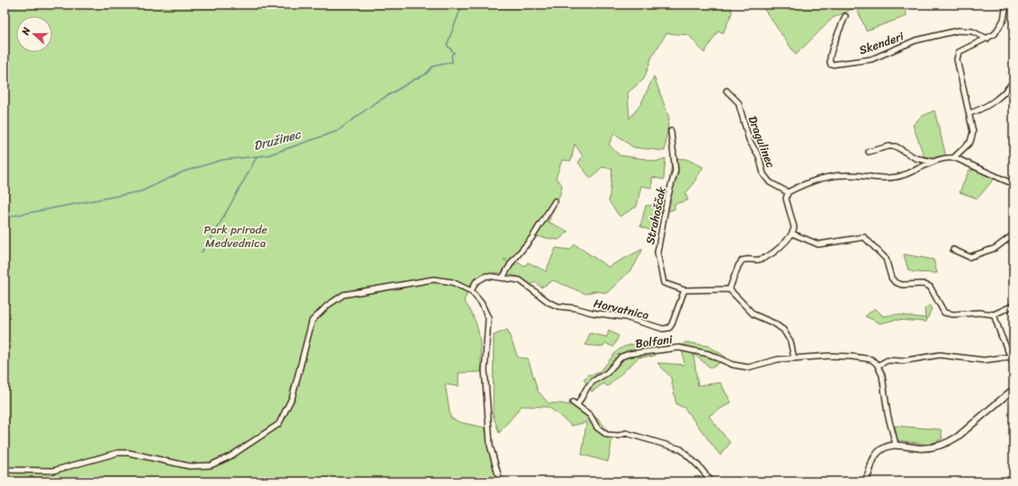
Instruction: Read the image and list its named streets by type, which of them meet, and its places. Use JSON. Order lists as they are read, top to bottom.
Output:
{
  "streets": {
    "street": [
      "Skenderi",
      "Dragulinec",
      "Strahoščak",
      "Horvatnica",
      "Bolfani"
    ]
  },
  "crossings": [
    ["Strahoščak", "Horvatnica"]
  ],
  "water": ["Družinec"],
  "parks": ["Park prirode Medvednica"],
  "north": "left"
}
